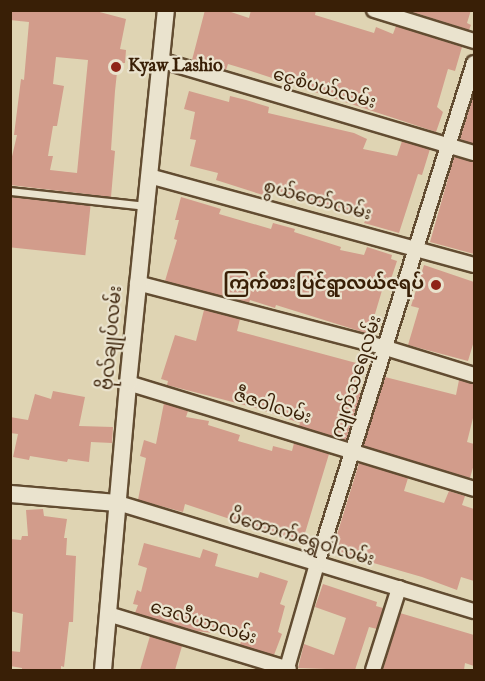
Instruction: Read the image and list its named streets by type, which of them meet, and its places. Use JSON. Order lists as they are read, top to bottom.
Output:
{
  "streets": {
    "street": [
      "ငွေစံပယ်လမ်း",
      "စွယ်တော်လမ်း",
      "ဗိုလ်ချုပ်လမ်း",
      "ကျက်သရေလမ်း",
      "ဇီဇဝါလမ်း",
      "ပိတောက်ရွှေဝါလမ်း",
      "ဒေလီယာလမ်း"
    ]
  },
  "crossings": [
    ["ငွေစံပယ်လမ်း", "ဗိုလ်ချုပ်လမ်း"],
    ["ငွေစံပယ်လမ်း", "ကျက်သရေလမ်း"],
    ["စွယ်တော်လမ်း", "ဗိုလ်ချုပ်လမ်း"],
    ["စွယ်တော်လမ်း", "ကျက်သရေလမ်း"],
    ["ဗိုလ်ချုပ်လမ်း", "ဇီဇဝါလမ်း"],
    ["ဗိုလ်ချုပ်လမ်း", "ပိတောက်ရွှေဝါလမ်း"],
    ["ဗိုလ်ချုပ်လမ်း", "ဒေလီယာလမ်း"],
    ["ကျက်သရေလမ်း", "ဇီဇဝါလမ်း"],
    ["ကျက်သရေလမ်း", "ပိတောက်ရွှေဝါလမ်း"],
    ["ကျက်သရေလမ်း", "ဒေလီယာလမ်း"],
    ["ပိတောက်ရွှေဝါလမ်း", "ဒေလီယာလမ်း"]
  ],
  "places": ["Kyaw Lashio", "ကြက်စားပြင်ရွာလယ်ဇရပ်"]
}
